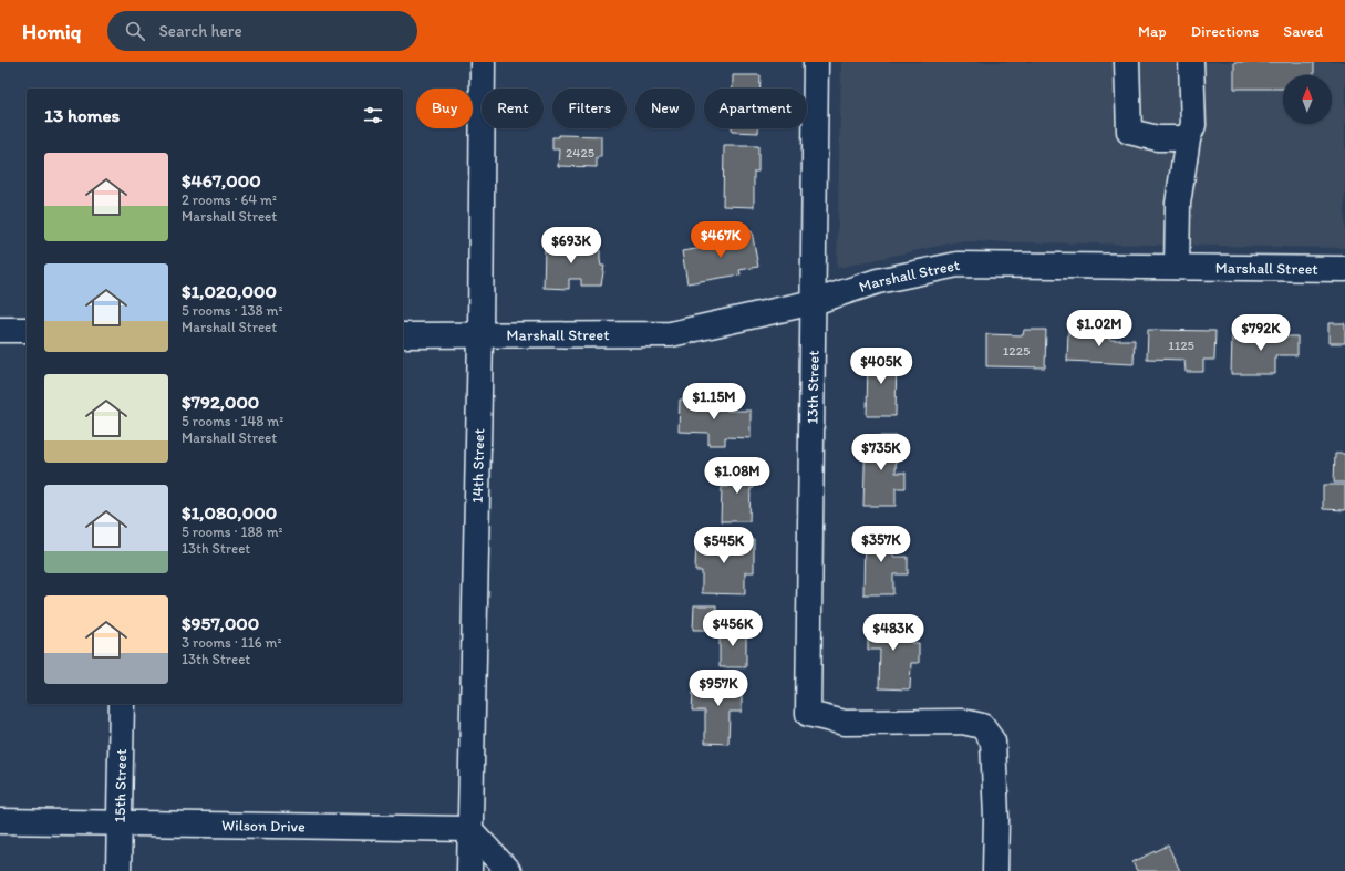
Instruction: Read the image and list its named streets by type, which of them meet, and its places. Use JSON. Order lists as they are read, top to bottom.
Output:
{
  "streets": {
    "street": [
      "Marshall Street",
      "13th Street",
      "14th Street",
      "15th Street",
      "Wilson Drive"
    ]
  },
  "crossings": [
    ["Marshall Street", "13th Street"],
    ["Marshall Street", "14th Street"],
    ["14th Street", "Wilson Drive"],
    ["15th Street", "Wilson Drive"]
  ],
  "house_numbers": ["2425", "1125", "1225"],
  "north": "top",
  "page": {
    "header": "Homiq",
    "search": "Search here",
    "nav": ["Map", "Directions", "Saved"],
    "chip": [
      "Buy",
      "Rent",
      "Filters",
      "New",
      "Apartment"
    ],
    "heading": "13 homes",
    "list": [
      {
        "name": "$467,000",
        "note": "2 rooms · 64 m² · Marshall Street"
      },
      {
        "name": "$1,020,000",
        "note": "5 rooms · 138 m² · Marshall Street"
      },
      {
        "name": "$792,000",
        "note": "5 rooms · 148 m² · Marshall Street"
      },
      {
        "name": "$1,080,000",
        "note": "5 rooms · 188 m² · 13th Street"
      },
      {
        "name": "$957,000",
        "note": "3 rooms · 116 m² · 13th Street"
      }
    ],
    "price": [
      "$467K",
      "$693K",
      "$1.02M",
      "$792K",
      "$405K",
      "$1.15M",
      "$735K",
      "$1.08M",
      "$357K",
      "$545K",
      "$456K",
      "$483K",
      "$957K"
    ]
  }
}
